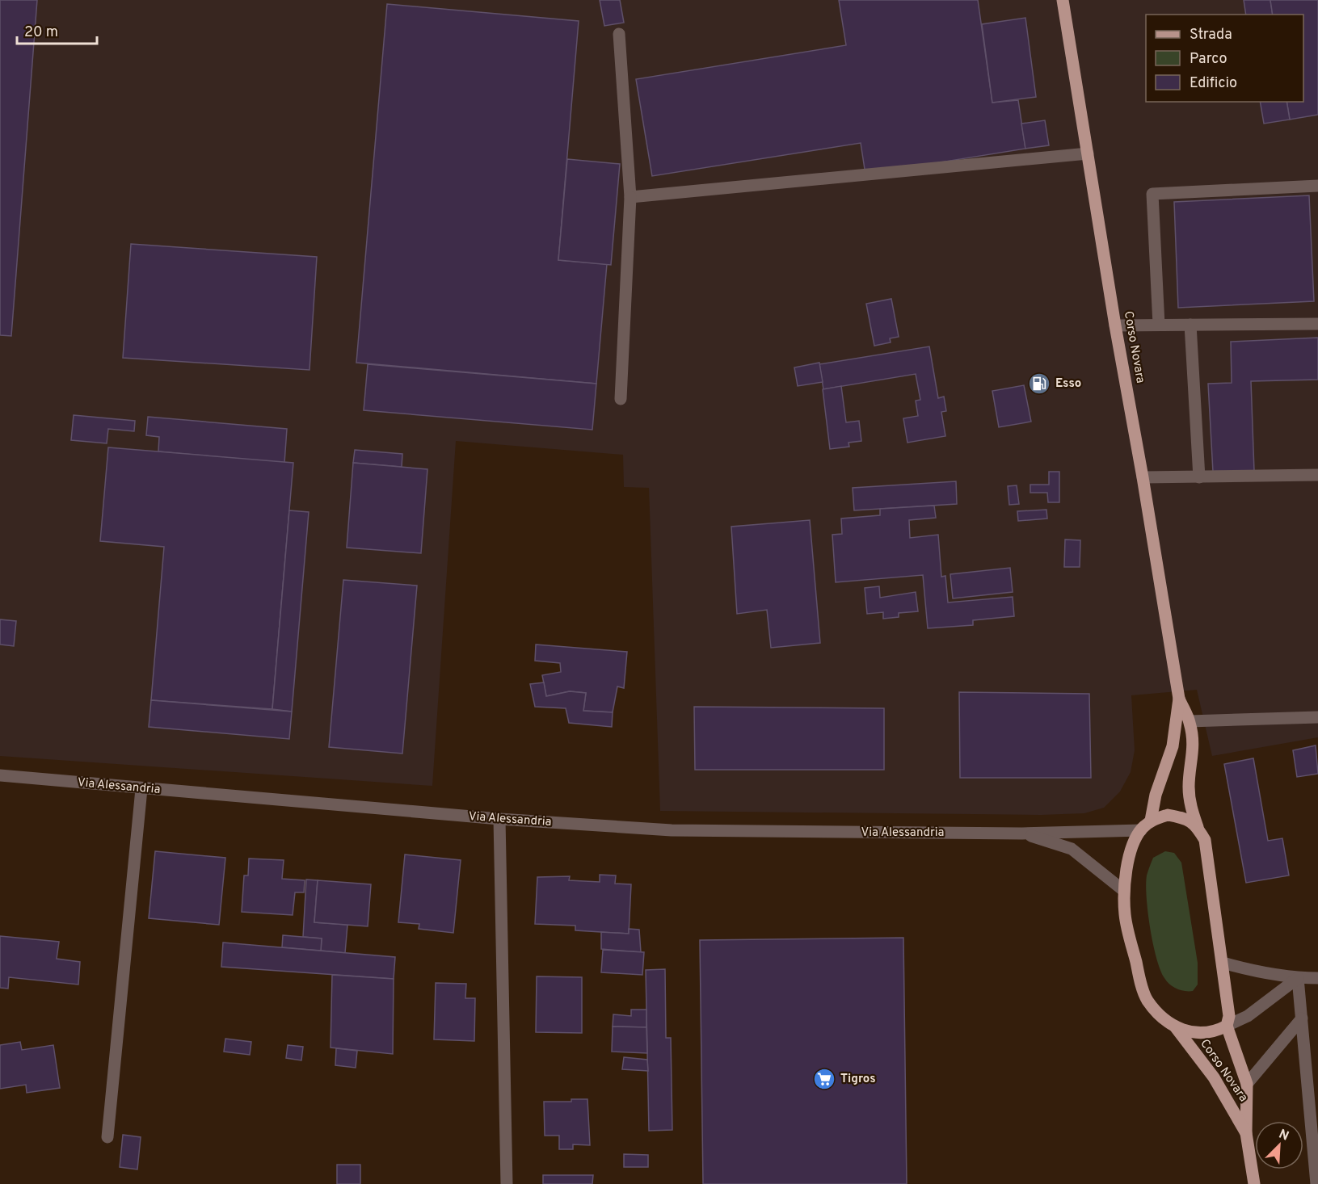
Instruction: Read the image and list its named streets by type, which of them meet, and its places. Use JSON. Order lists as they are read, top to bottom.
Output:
{
  "streets": {
    "main road": ["Corso Novara"],
    "street": ["Via Alessandria"]
  },
  "places": {
    "fuel station": ["Esso"],
    "supermarket": ["Tigros"]
  },
  "legend": ["Strada", "Parco", "Edificio"],
  "scale_bar": "20 m",
  "north": "top right"
}
